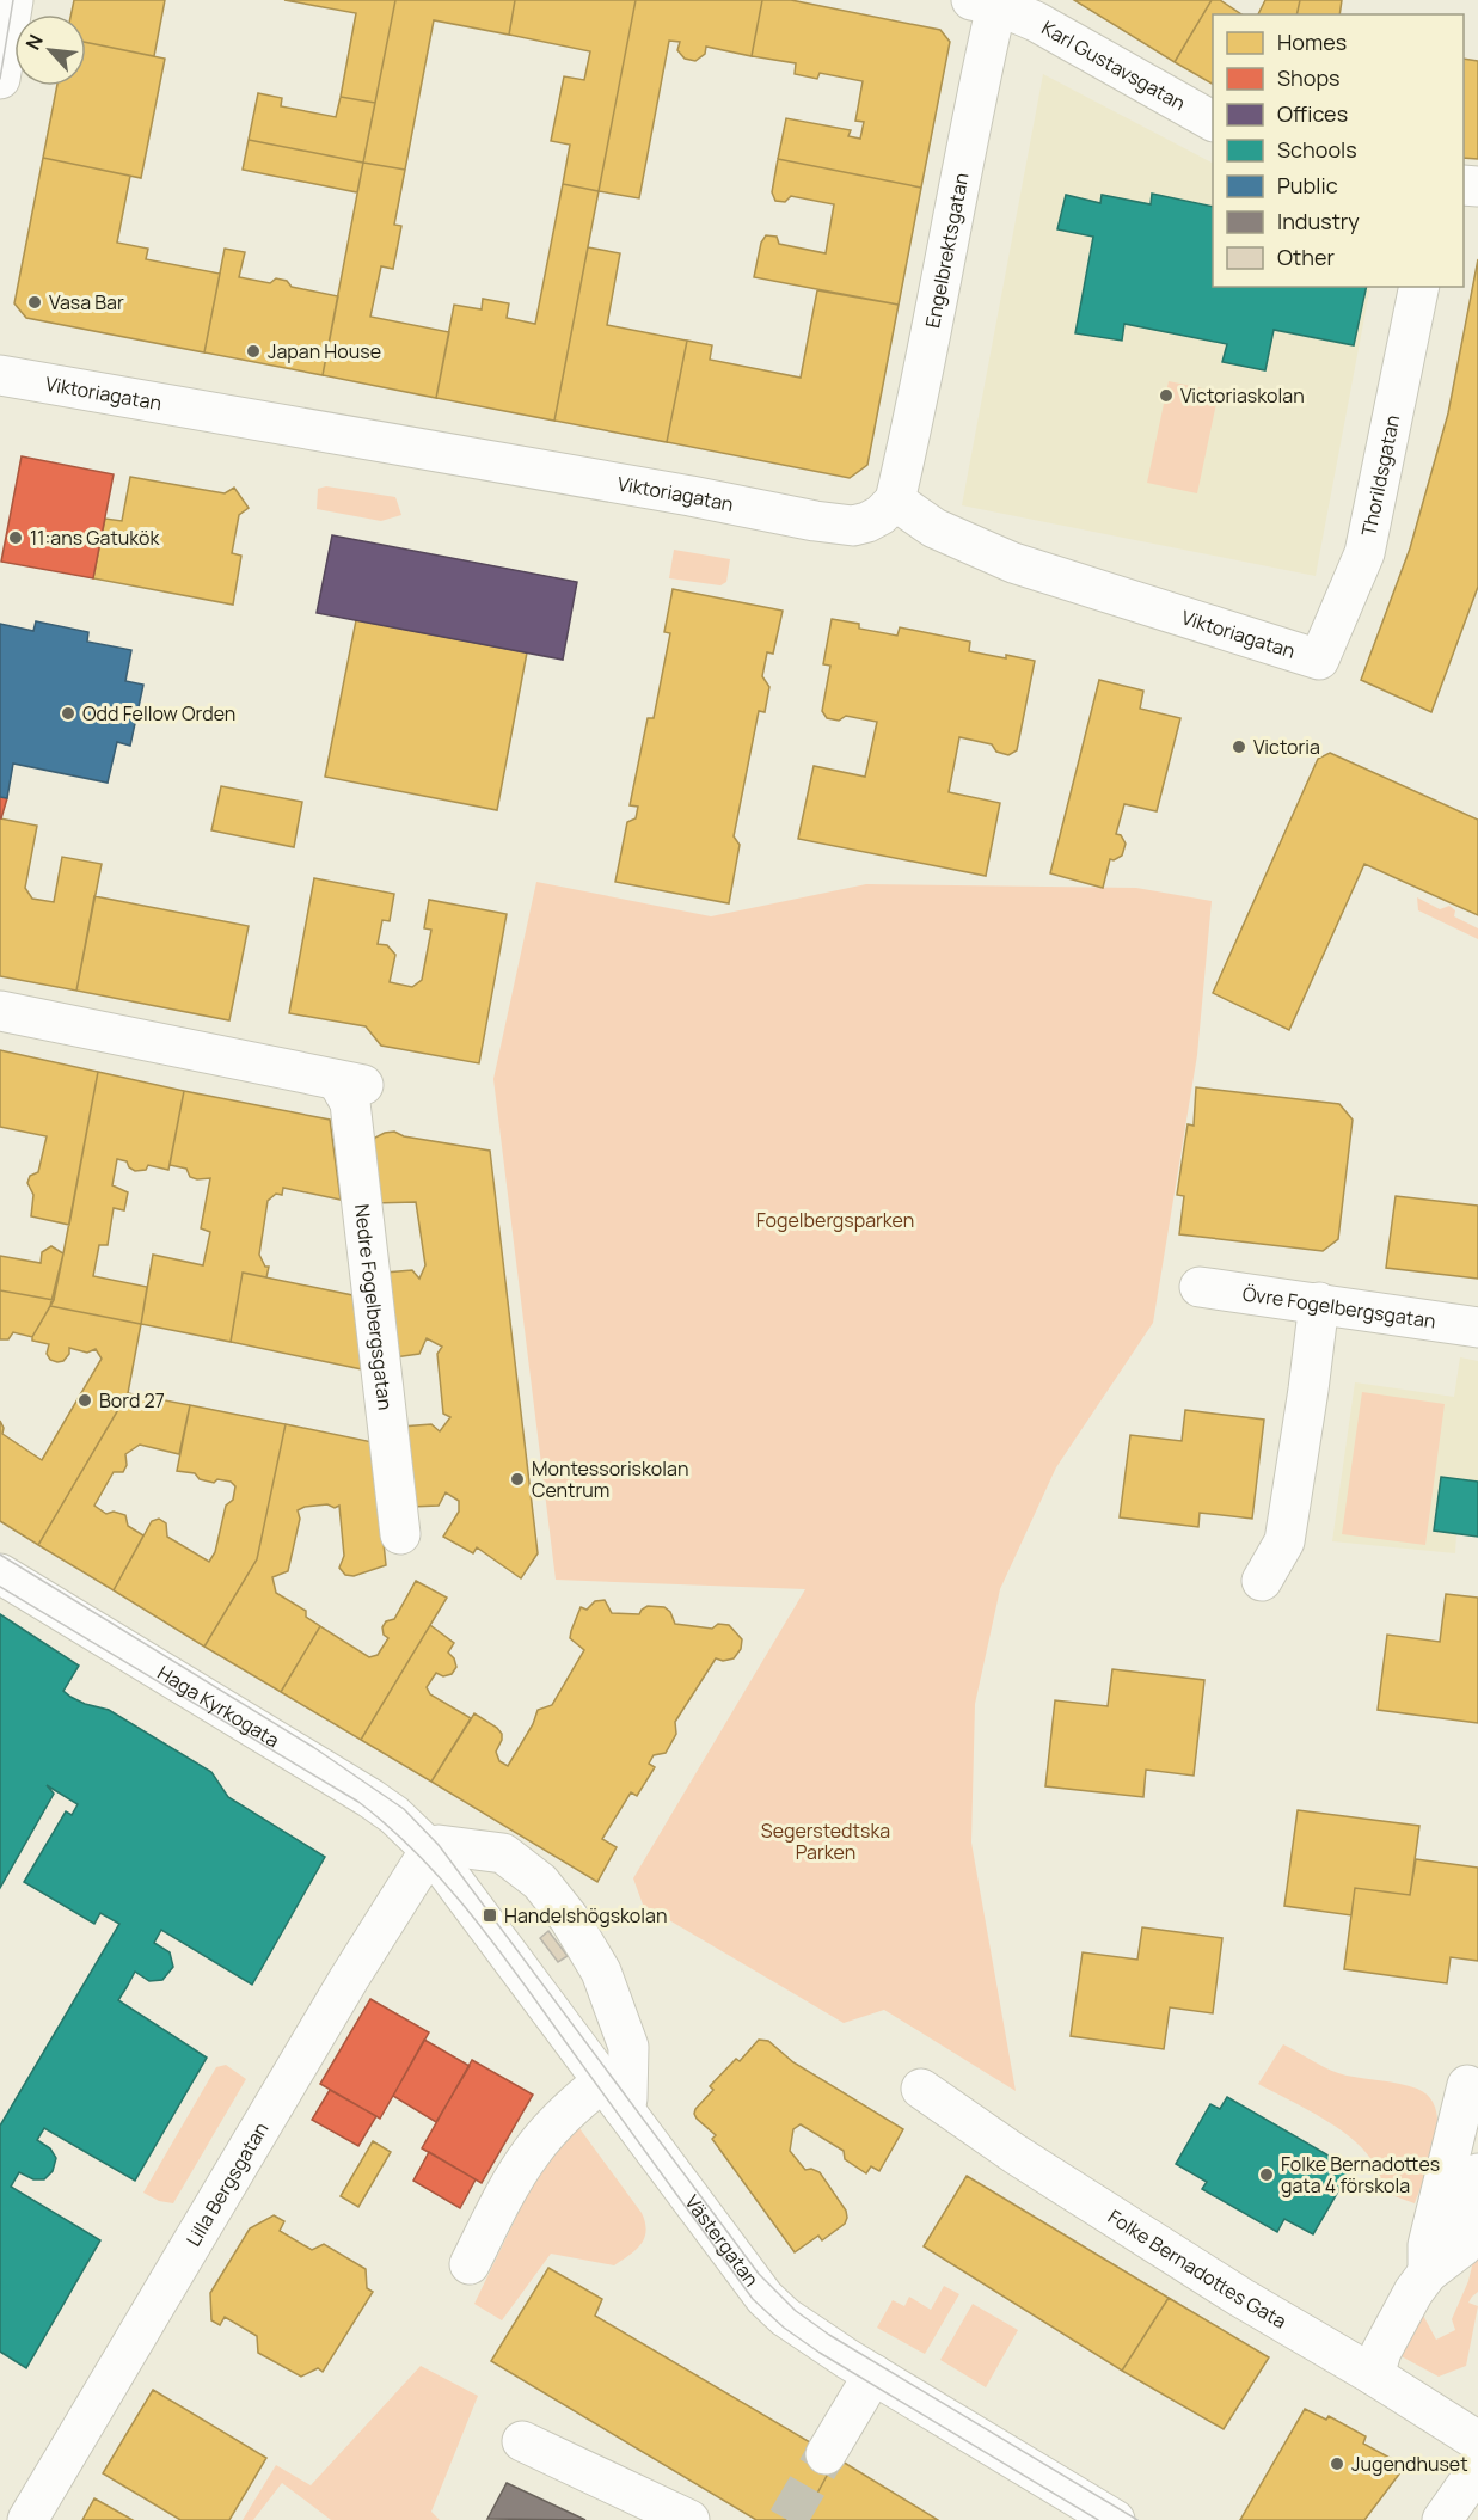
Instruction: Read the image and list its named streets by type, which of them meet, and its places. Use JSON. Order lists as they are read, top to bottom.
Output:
{
  "streets": {
    "street": [
      "Karl Gustavsgatan",
      "Engelbrektsgatan",
      "Viktoriagatan",
      "Thorildsgatan",
      "Nedre Fogelbergsgatan",
      "Övre Fogelbergsgatan",
      "Haga Kyrkogata",
      "Lilla Bergsgatan",
      "Västergatan",
      "Folke Bernadottes Gata"
    ]
  },
  "crossings": [
    ["Karl Gustavsgatan", "Engelbrektsgatan"],
    ["Engelbrektsgatan", "Viktoriagatan"],
    ["Viktoriagatan", "Thorildsgatan"],
    ["Haga Kyrkogata", "Lilla Bergsgatan"],
    ["Haga Kyrkogata", "Västergatan"],
    ["Lilla Bergsgatan", "Västergatan"]
  ],
  "parks": ["Fogelbergsparken", "Segerstedtska Parken"],
  "places": {
    "other": [
      "Vasa Bar",
      "Japan House",
      "Victoriaskolan",
      "11:ans Gatukök",
      "Odd Fellow Orden",
      "Victoria",
      "Bord 27",
      "Montessoriskolan Centrum",
      "Folke Bernadottes gata 4 förskola",
      "Jugendhuset"
    ],
    "transit": ["Handelshögskolan"]
  },
  "legend": [
    "Homes",
    "Shops",
    "Offices",
    "Schools",
    "Public",
    "Industry",
    "Other"
  ],
  "north": "top left"
}
